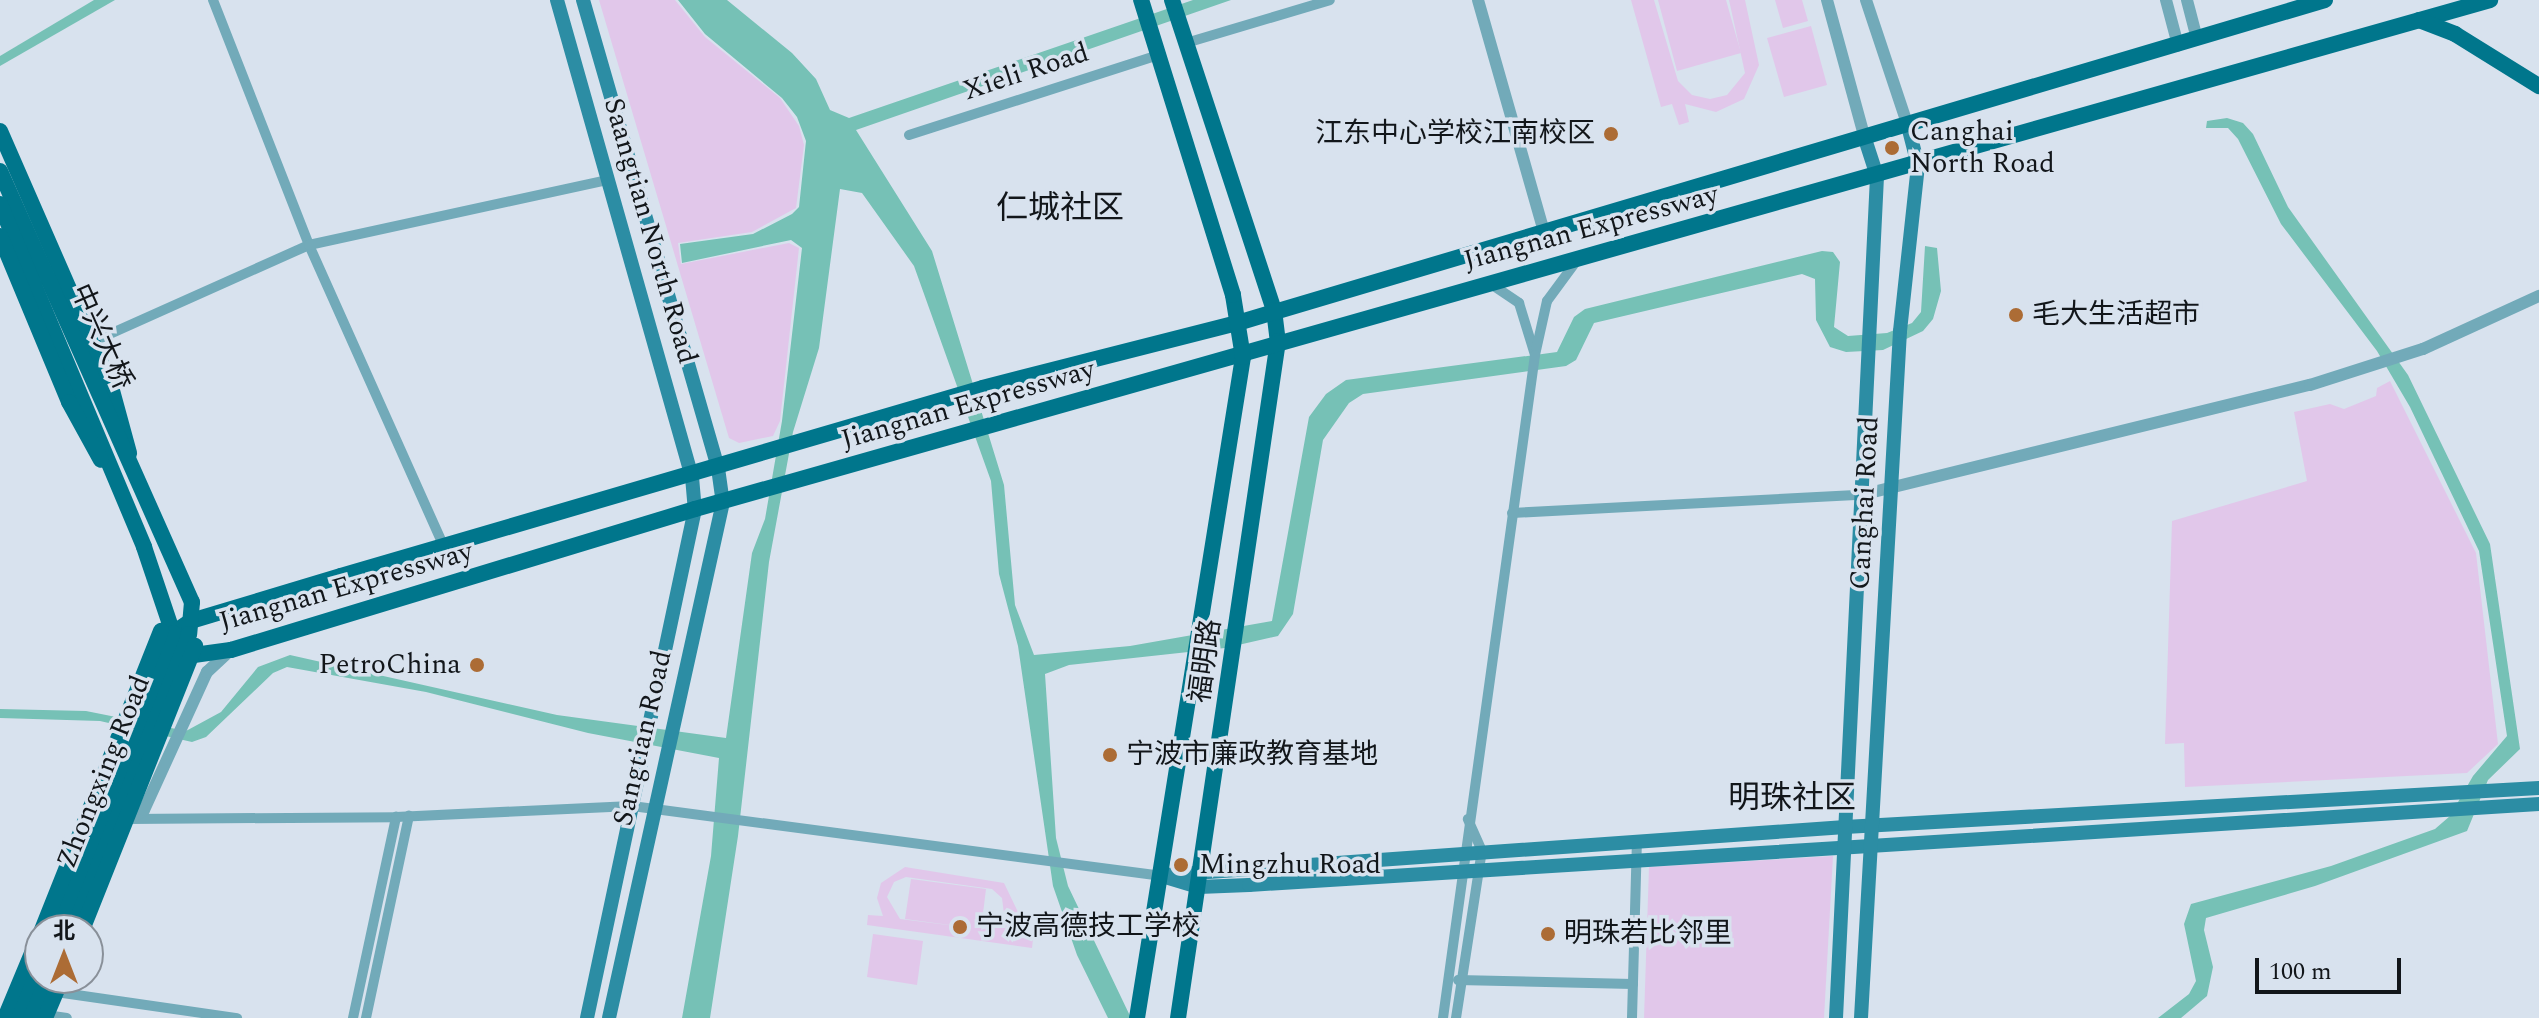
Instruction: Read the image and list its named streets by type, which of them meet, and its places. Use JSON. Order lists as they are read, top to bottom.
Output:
{
  "streets": {
    "main road": [
      "Jiangnan Expressway",
      "Saangtian North Road",
      "中兴大桥",
      "Canghai Road",
      "福明路",
      "Sangtian Road",
      "Zhongxing Road"
    ],
    "street": ["Xieli Road"]
  },
  "crossings": [
    ["Xieli Road", "福明路"],
    ["Jiangnan Expressway", "Saangtian North Road"],
    ["Jiangnan Expressway", "Canghai Road"],
    ["Jiangnan Expressway", "福明路"],
    ["Jiangnan Expressway", "Sangtian Road"],
    ["Jiangnan Expressway", "Zhongxing Road"],
    ["Saangtian North Road", "Sangtian Road"]
  ],
  "districts": ["仁城社区", "明珠社区"],
  "places": [
    "江东中心学校江南校区",
    "Canghai North Road",
    "毛大生活超市",
    "PetroChina",
    "宁波市廉政教育基地",
    "Mingzhu Road",
    "宁波高德技工学校",
    "明珠若比邻里"
  ],
  "scale_bar": "100 m",
  "north": "top"
}
